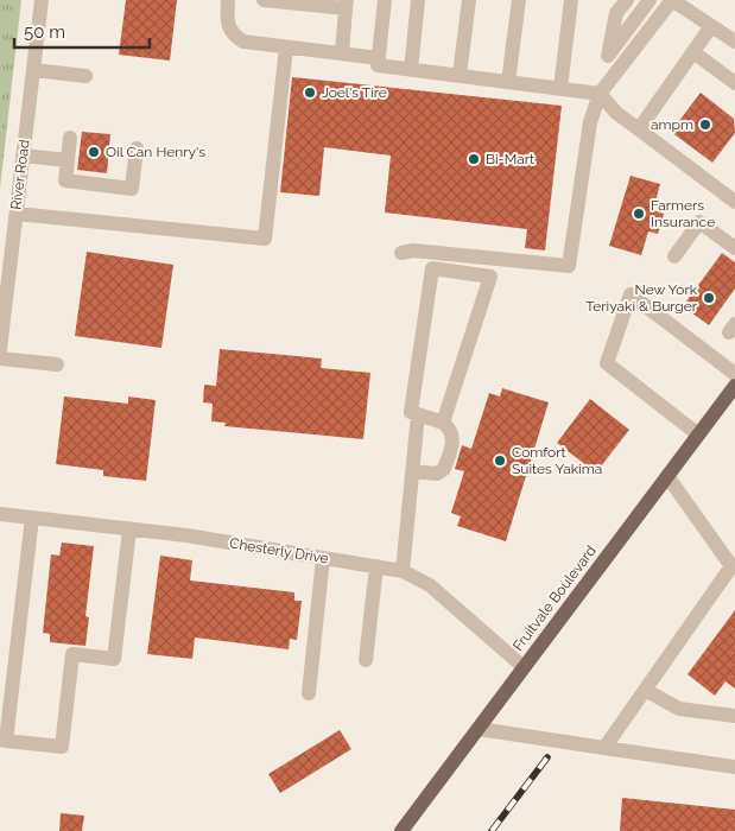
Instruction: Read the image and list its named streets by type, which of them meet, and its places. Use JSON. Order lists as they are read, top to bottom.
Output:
{
  "streets": {
    "main road": ["Fruitvale Boulevard"],
    "street": ["River Road", "Chesterly Drive"]
  },
  "crossings": [
    ["Chesterly Drive", "Fruitvale Boulevard"]
  ],
  "places": [
    "Joel's Tire",
    "ampm",
    "Oil Can Henry's",
    "Bi-Mart",
    "Farmers Insurance",
    "New York Teriyaki & Burger",
    "Comfort Suites Yakima"
  ],
  "scale_bar": "50 m"
}
